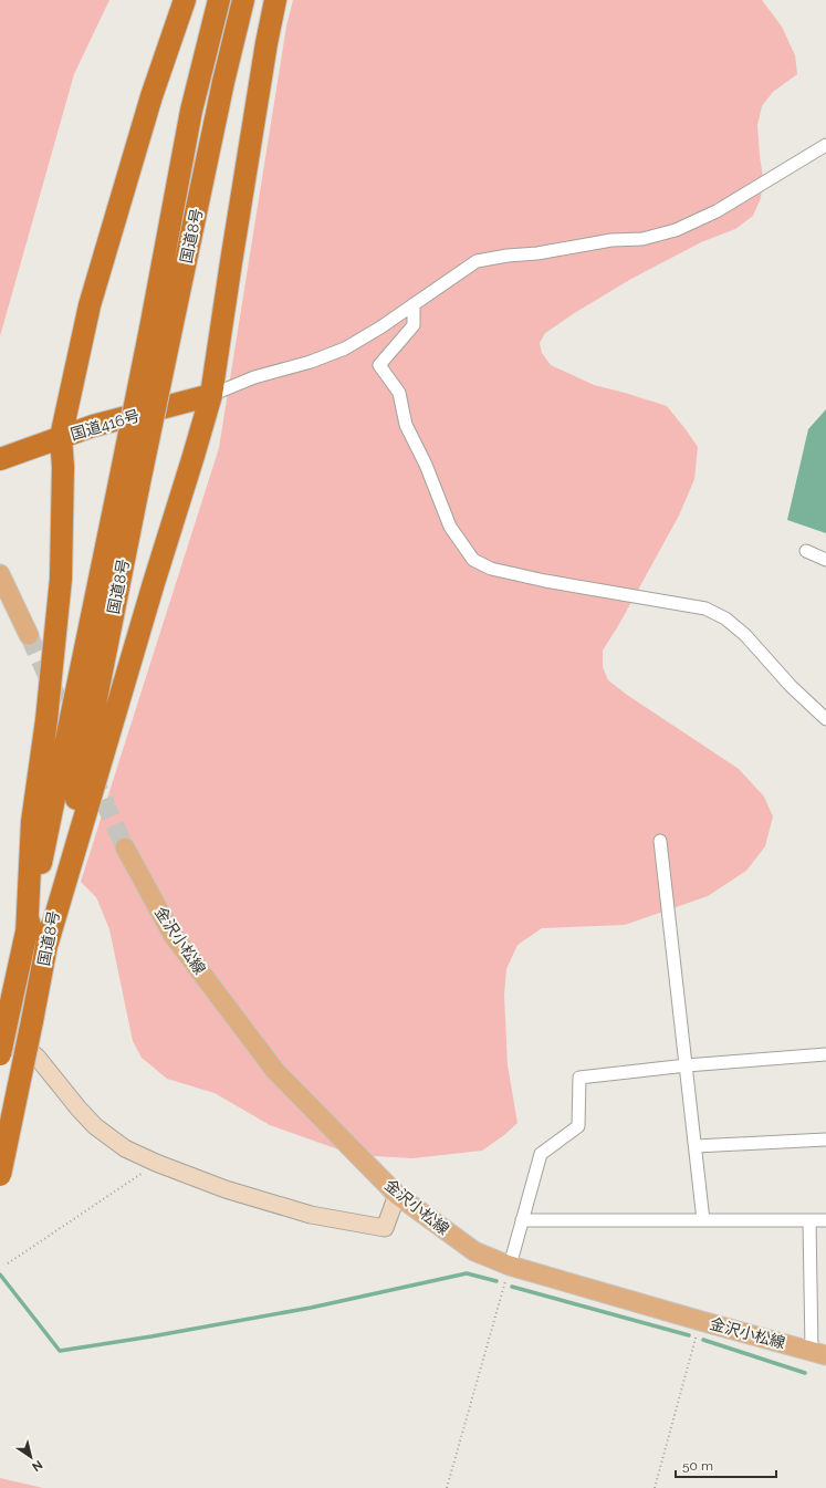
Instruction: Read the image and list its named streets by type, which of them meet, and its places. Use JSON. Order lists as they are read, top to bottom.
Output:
{
  "streets": {
    "highway": ["国道8号", "国道416号"],
    "main road": ["金沢小松線"]
  },
  "scale_bar": "50 m",
  "north": "bottom right"
}
